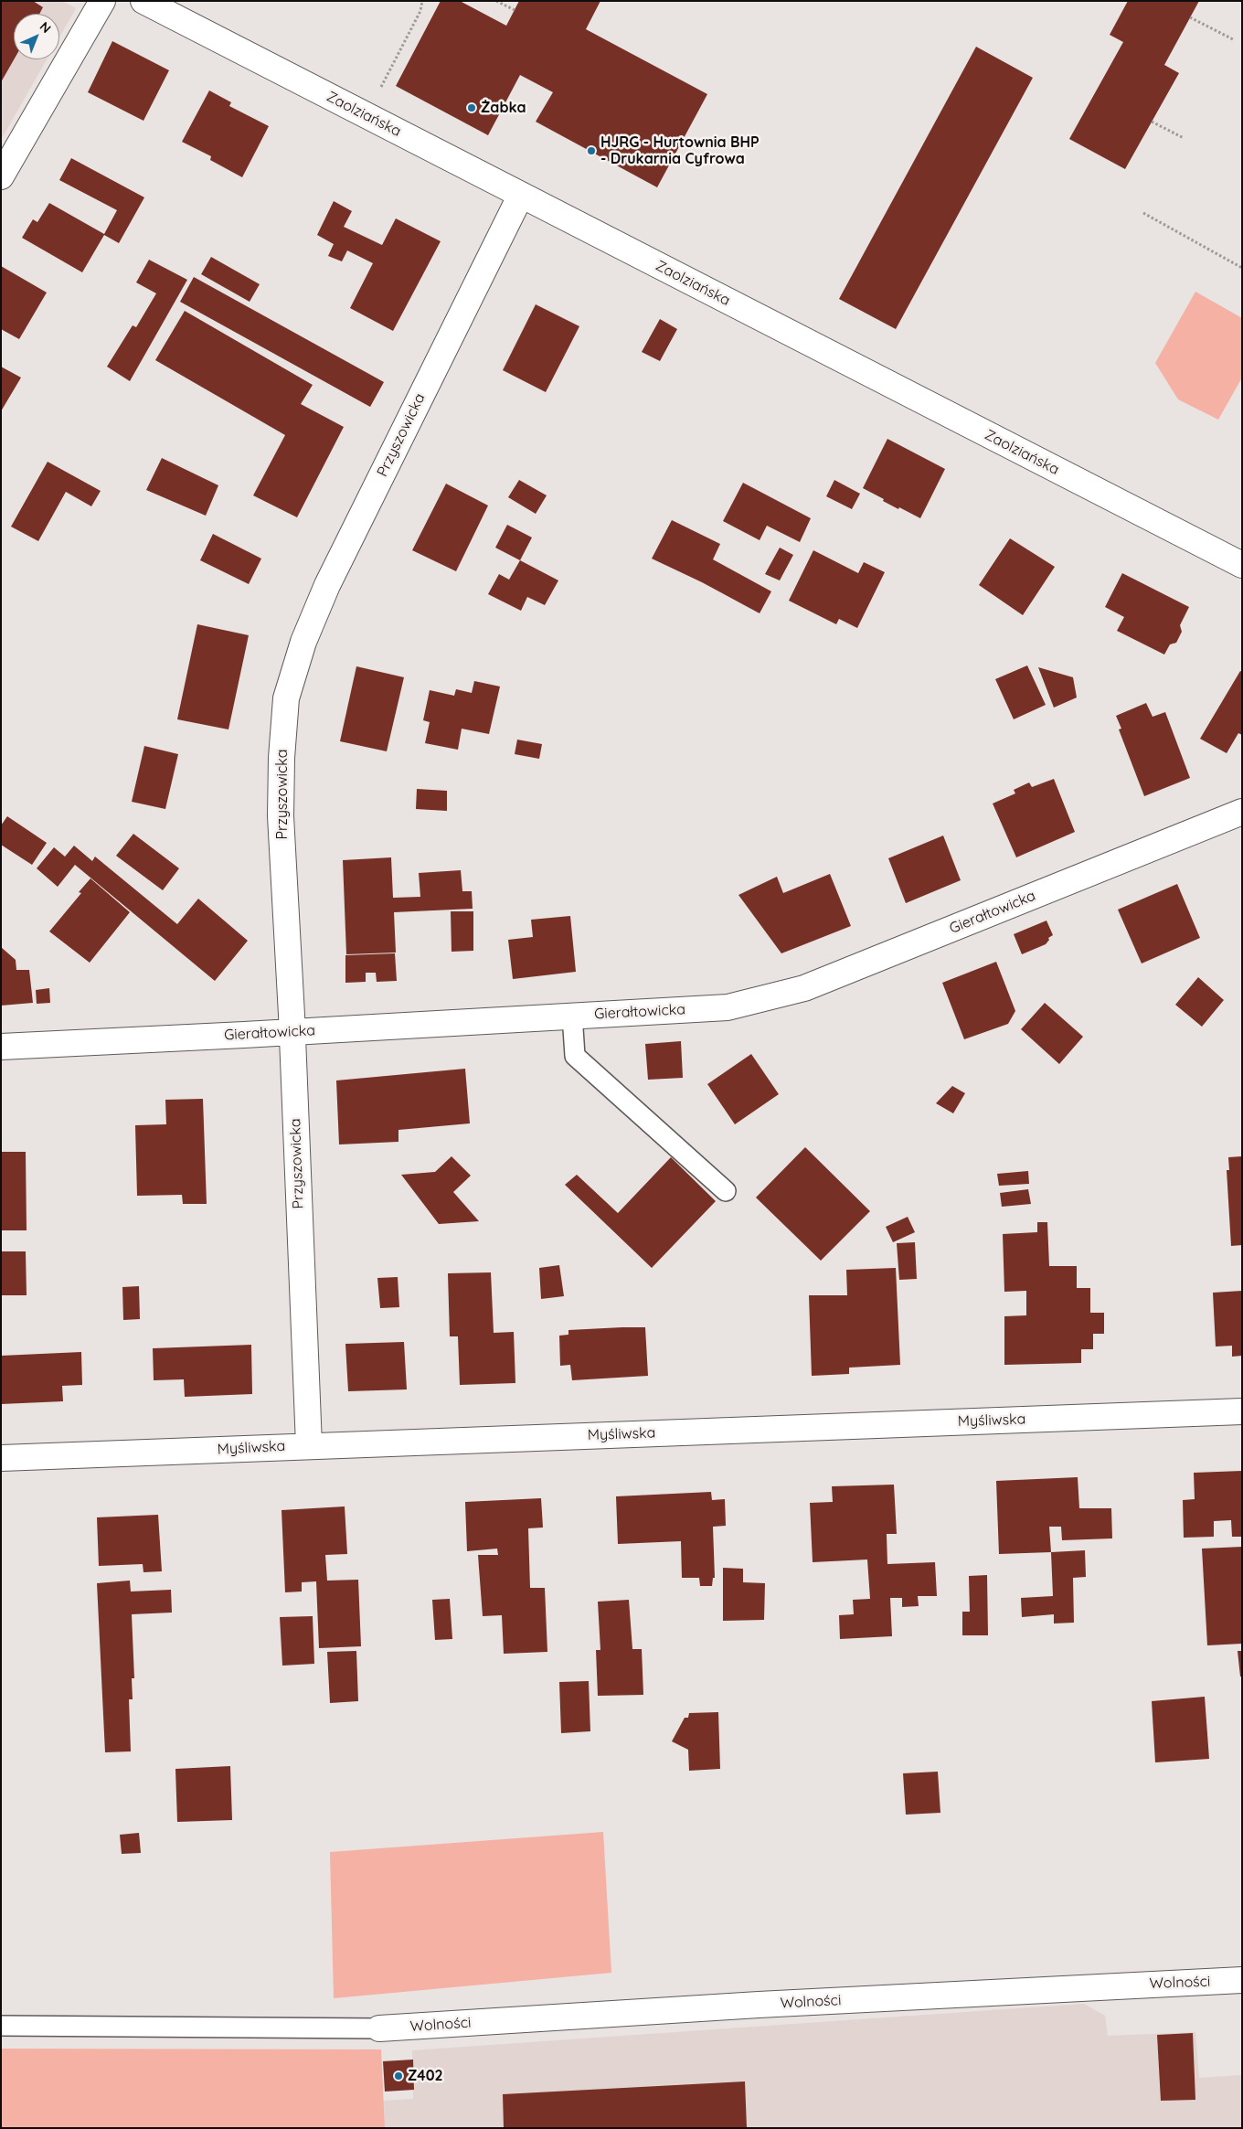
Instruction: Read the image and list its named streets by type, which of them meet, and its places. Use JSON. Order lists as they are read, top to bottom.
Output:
{
  "streets": {
    "street": [
      "Zaolziańska",
      "Przyszowicka",
      "Gierałtowicka",
      "Myśliwska",
      "Wolności"
    ]
  },
  "crossings": [
    ["Zaolziańska", "Przyszowicka"],
    ["Przyszowicka", "Gierałtowicka"],
    ["Przyszowicka", "Myśliwska"]
  ],
  "places": ["Żabka", "HJRG - Hurtownia BHP - Drukarnia Cyfrowa", "Z402"],
  "north": "top right"
}
